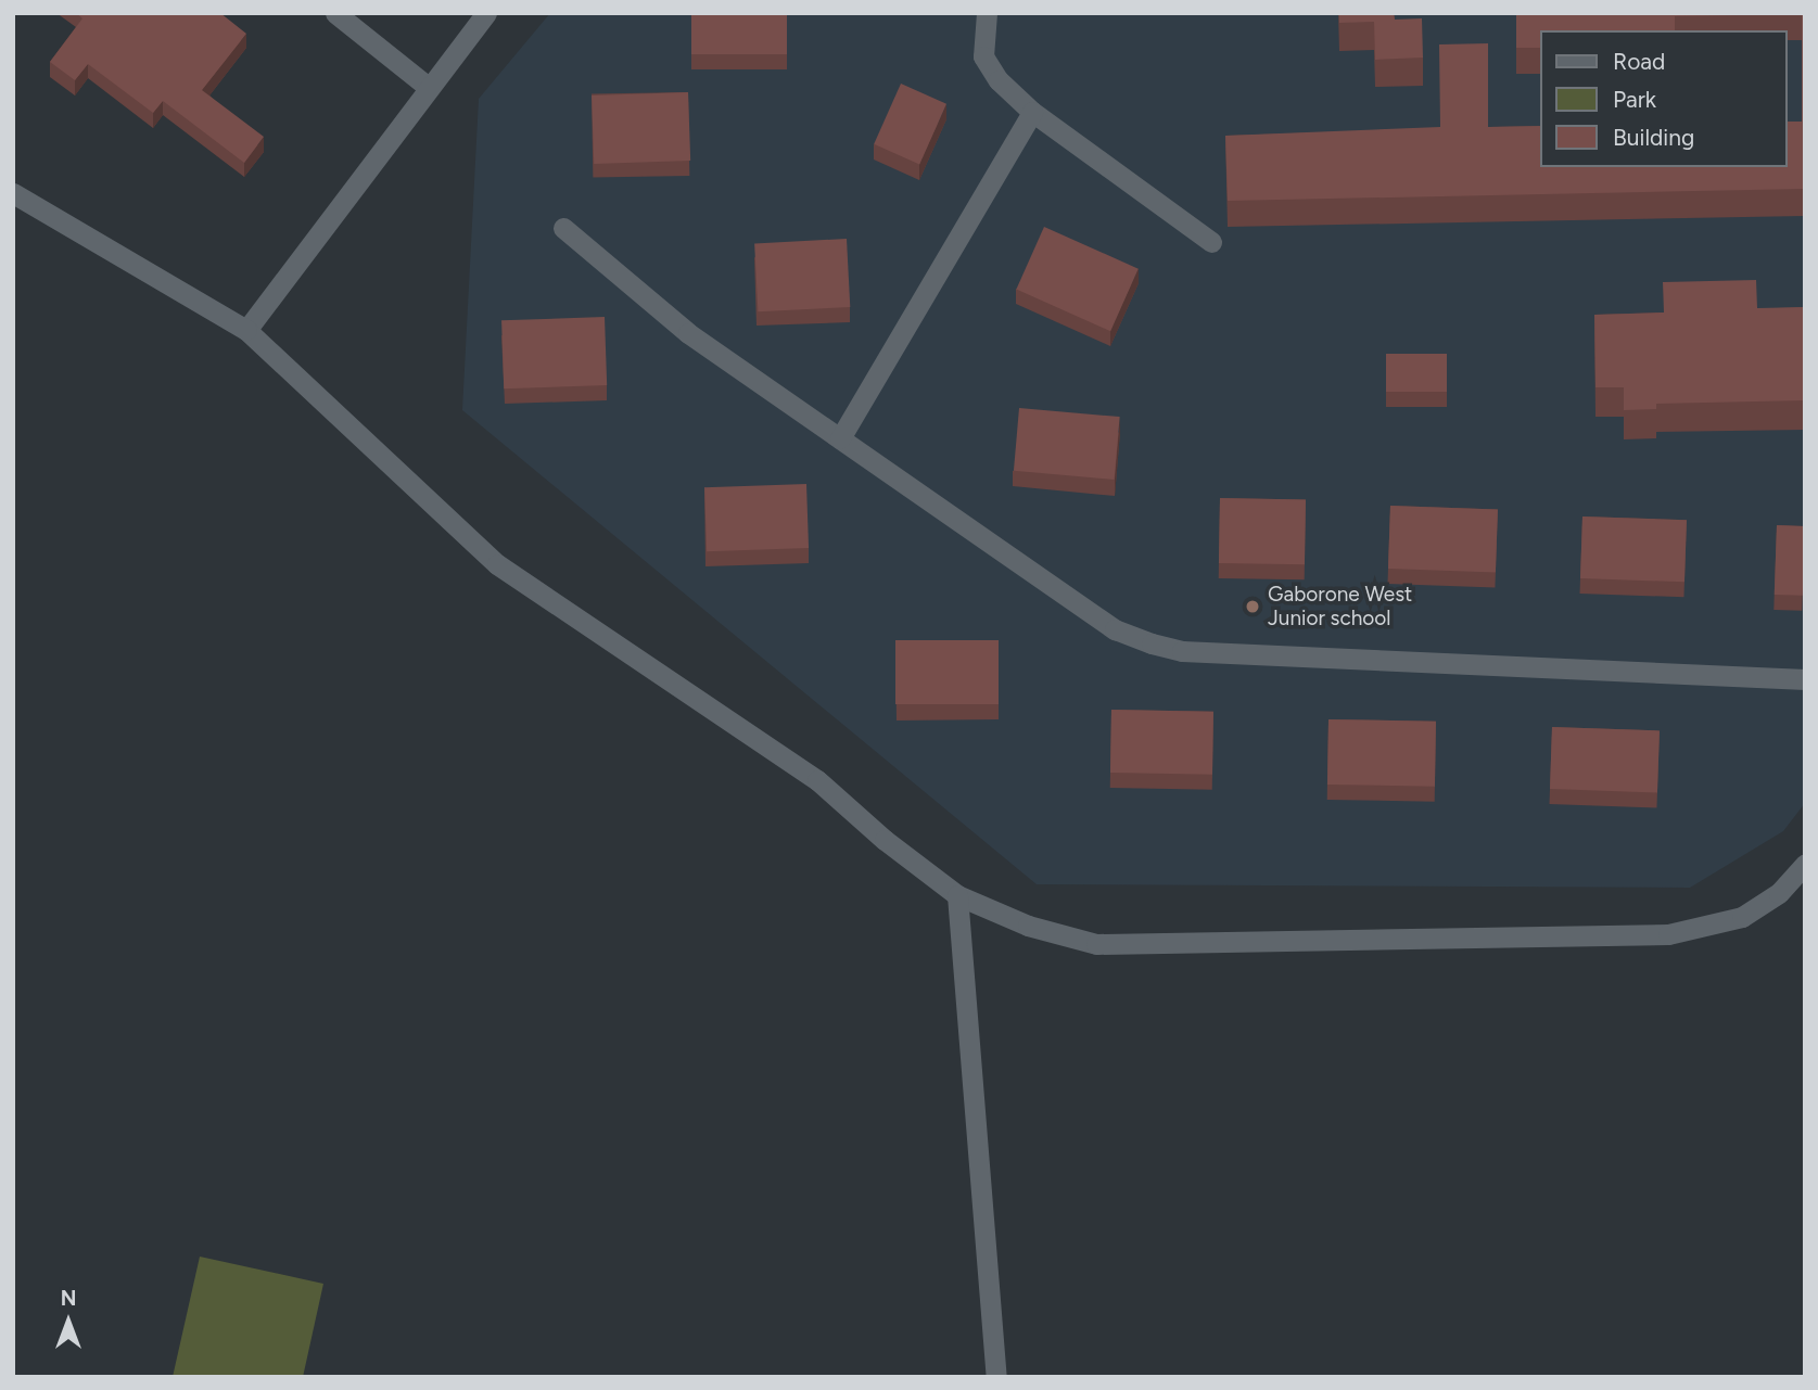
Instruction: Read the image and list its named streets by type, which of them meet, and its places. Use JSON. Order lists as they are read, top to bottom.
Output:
{
  "places": ["Gaborone West Junior school"],
  "legend": ["Road", "Park", "Building"],
  "north": "top"
}
